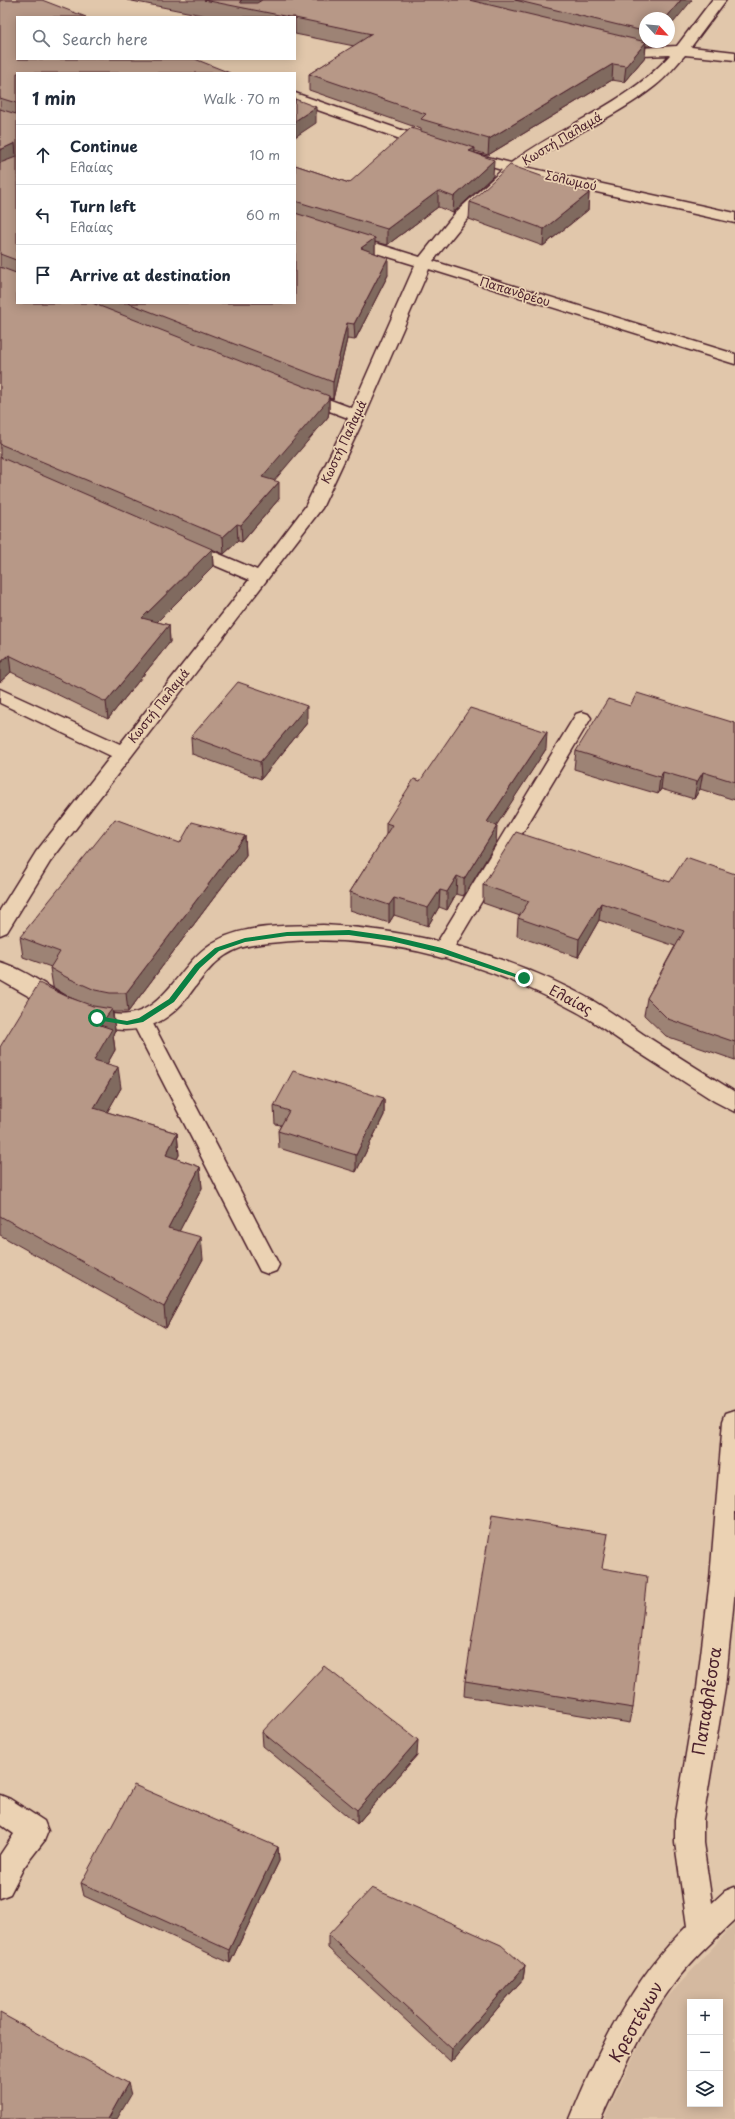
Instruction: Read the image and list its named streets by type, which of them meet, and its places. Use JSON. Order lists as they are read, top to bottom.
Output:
{
  "streets": {
    "street": [
      "Κωστή Παλαμά",
      "Σολωμού",
      "Παπανδρέου",
      "Ελαίας",
      "Παπαφλέσσα",
      "Κρεστένων"
    ]
  },
  "crossings": [
    ["Κωστή Παλαμά", "Σολωμού"],
    ["Κωστή Παλαμά", "Παπανδρέου"],
    ["Παπαφλέσσα", "Κρεστένων"]
  ],
  "north": "bottom right",
  "page": {
    "search": "Search here",
    "heading": ["1 min", "Walk · 70 m"],
    "list": [
      ["Continue", "Ελαίας", "10 m"],
      ["Turn left", "Ελαίας", "60 m"],
      "Arrive at destination"
    ],
    "map_buttons": ["+", "−"]
  }
}
